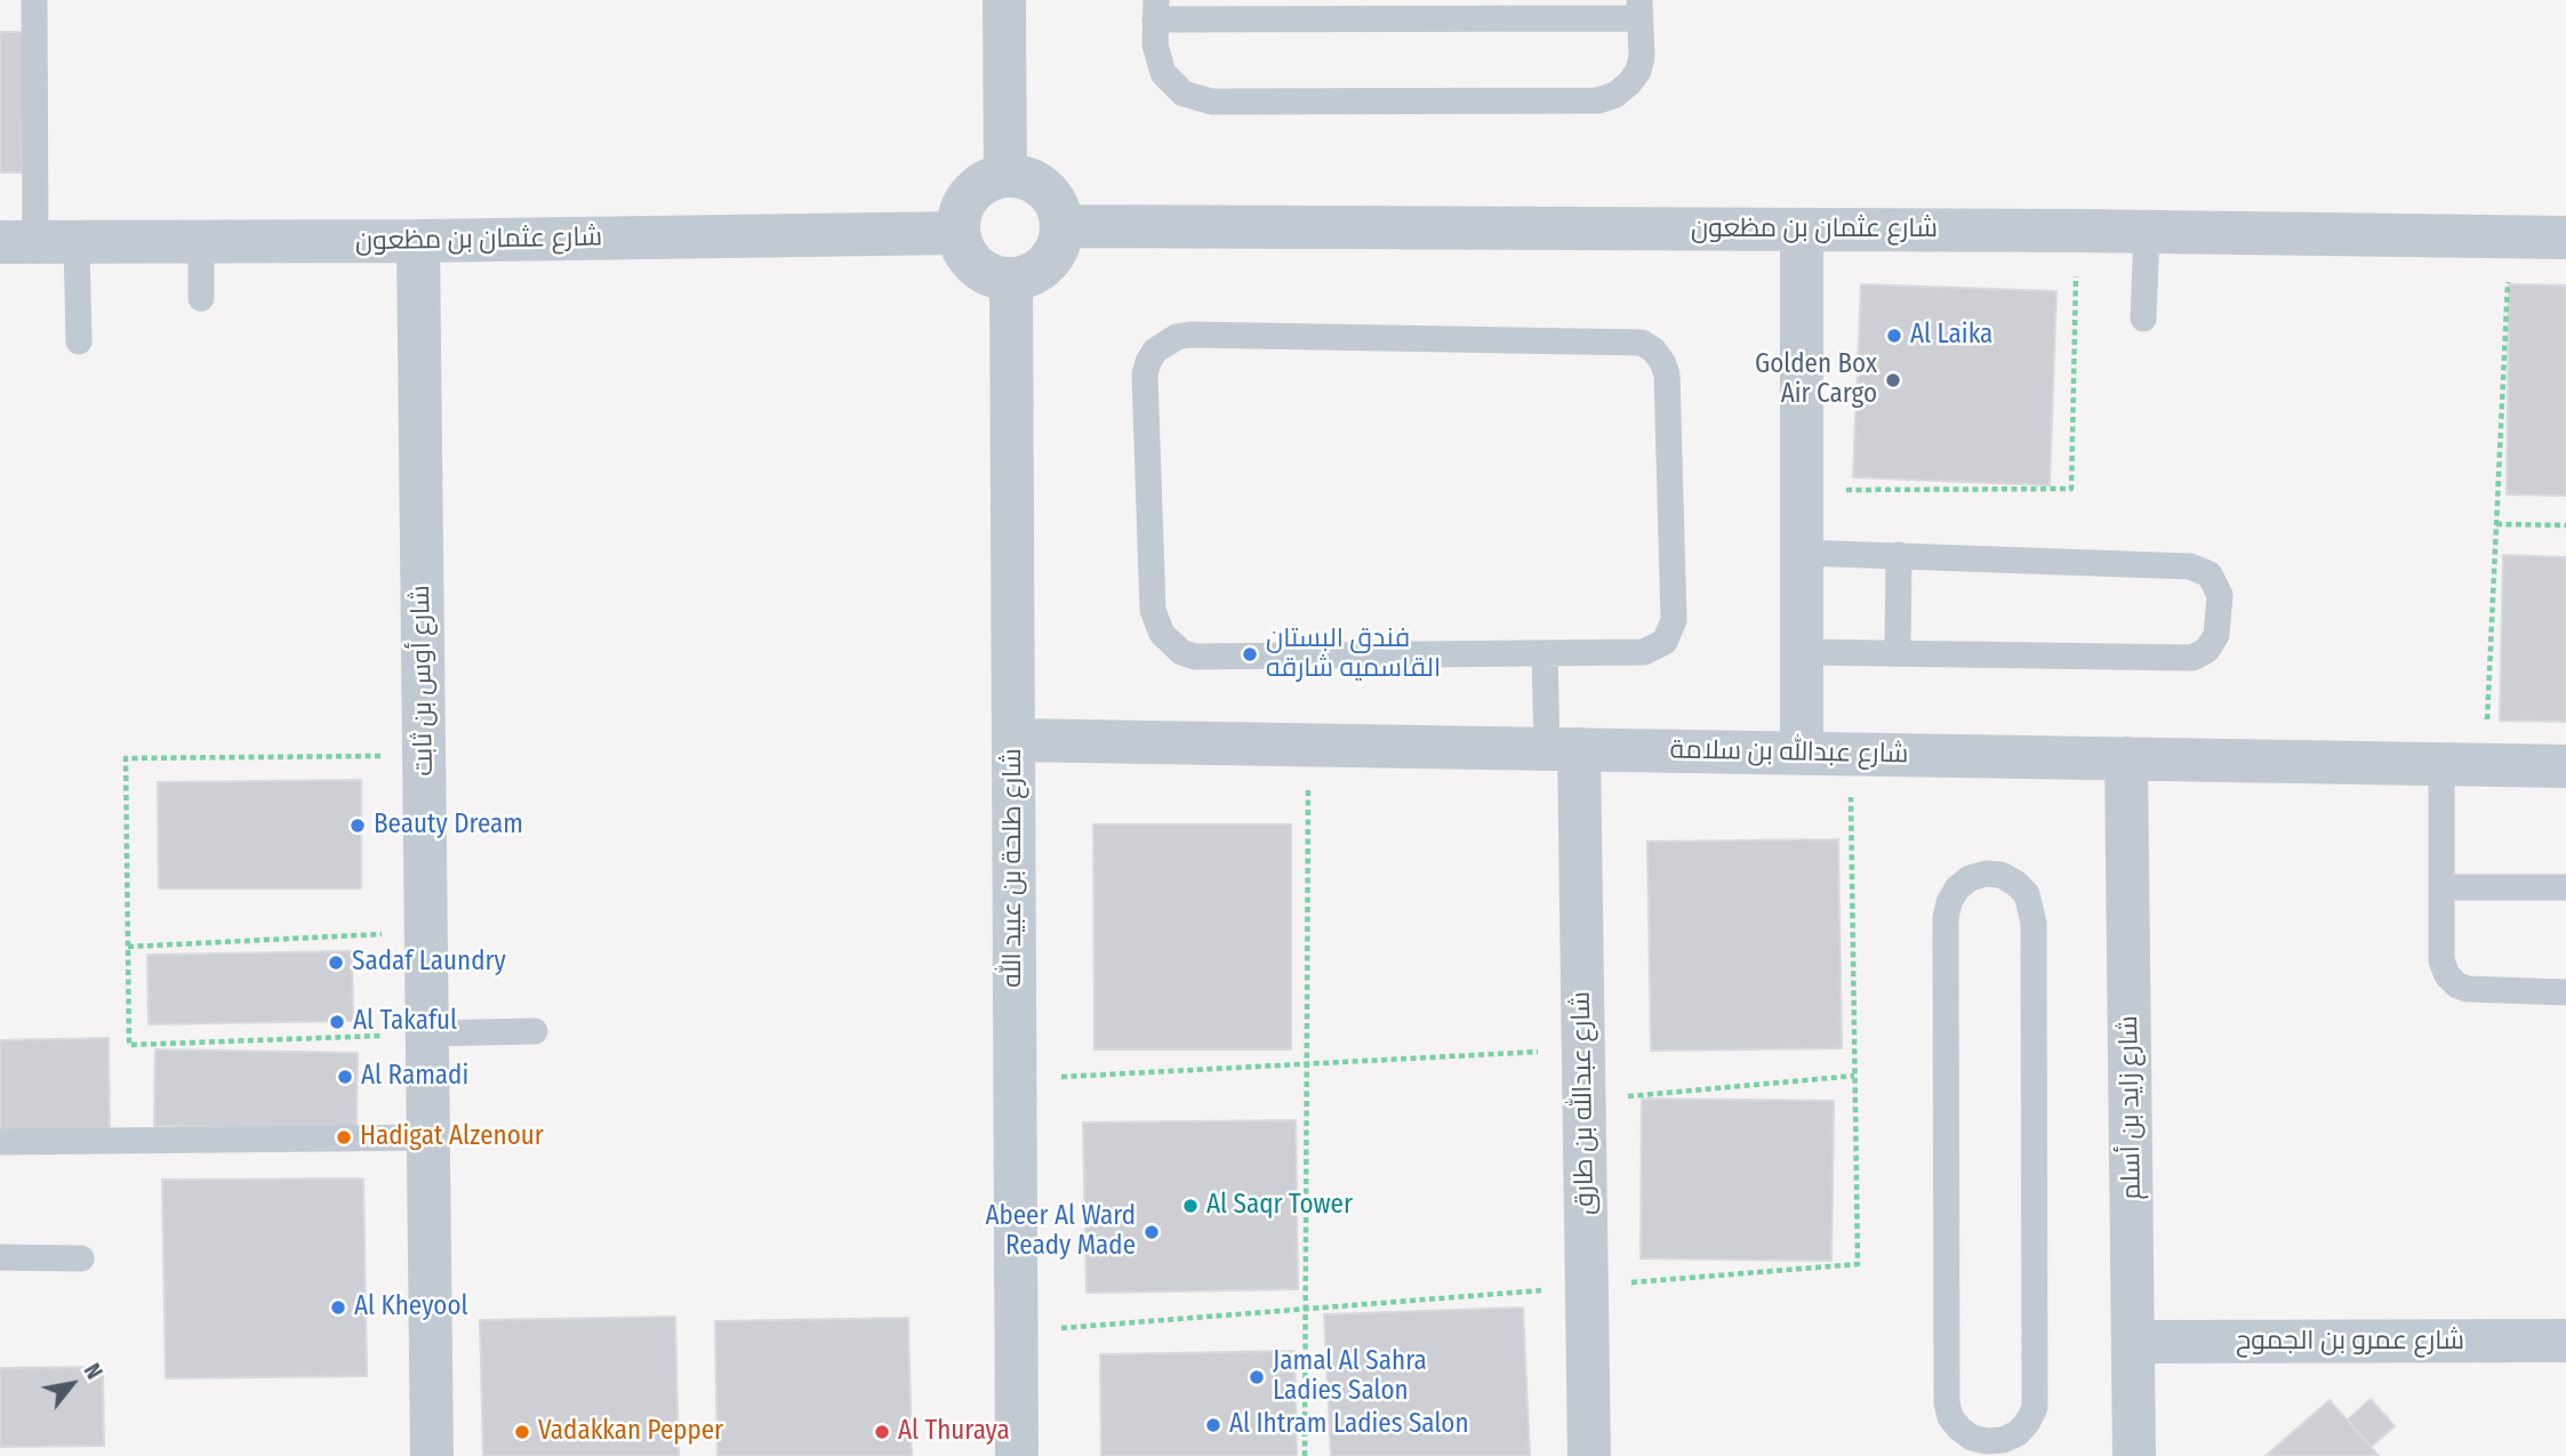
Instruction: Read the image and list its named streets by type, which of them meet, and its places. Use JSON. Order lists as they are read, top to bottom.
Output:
{
  "streets": {
    "street": [
      "شارع عثمان بن مظعون",
      "شارع أوس بن ثابت",
      "شارع عبدالله بن سلامة",
      "شارع طلحة بن عبيد الله",
      "شارع عبدالله بن طارق",
      "شارع زايد بن أسلم",
      "شارع عمرو بن الجموح"
    ]
  },
  "crossings": [
    ["شارع عثمان بن مظعون", "شارع أوس بن ثابت"],
    ["شارع عثمان بن مظعون", "شارع طلحة بن عبيد الله"],
    ["شارع عبدالله بن سلامة", "شارع طلحة بن عبيد الله"],
    ["شارع عبدالله بن سلامة", "شارع عبدالله بن طارق"],
    ["شارع عبدالله بن سلامة", "شارع زايد بن أسلم"],
    ["شارع زايد بن أسلم", "شارع عمرو بن الجموح"]
  ],
  "places": [
    "Al Laika",
    "Golden Box Air Cargo",
    "فندق البستان القاسميه شارقه",
    "Beauty Dream",
    "Sadaf Laundry",
    "Al Takaful",
    "Al Ramadi",
    "Hadigat Alzenour",
    "Al Saqr Tower",
    "Abeer Al Ward Ready Made",
    "Al Kheyool",
    "Jamal Al Sahra Ladies Salon",
    "Al Ihtram Ladies Salon",
    "Vadakkan Pepper",
    "Al Thuraya"
  ],
  "north": "top right"
}
